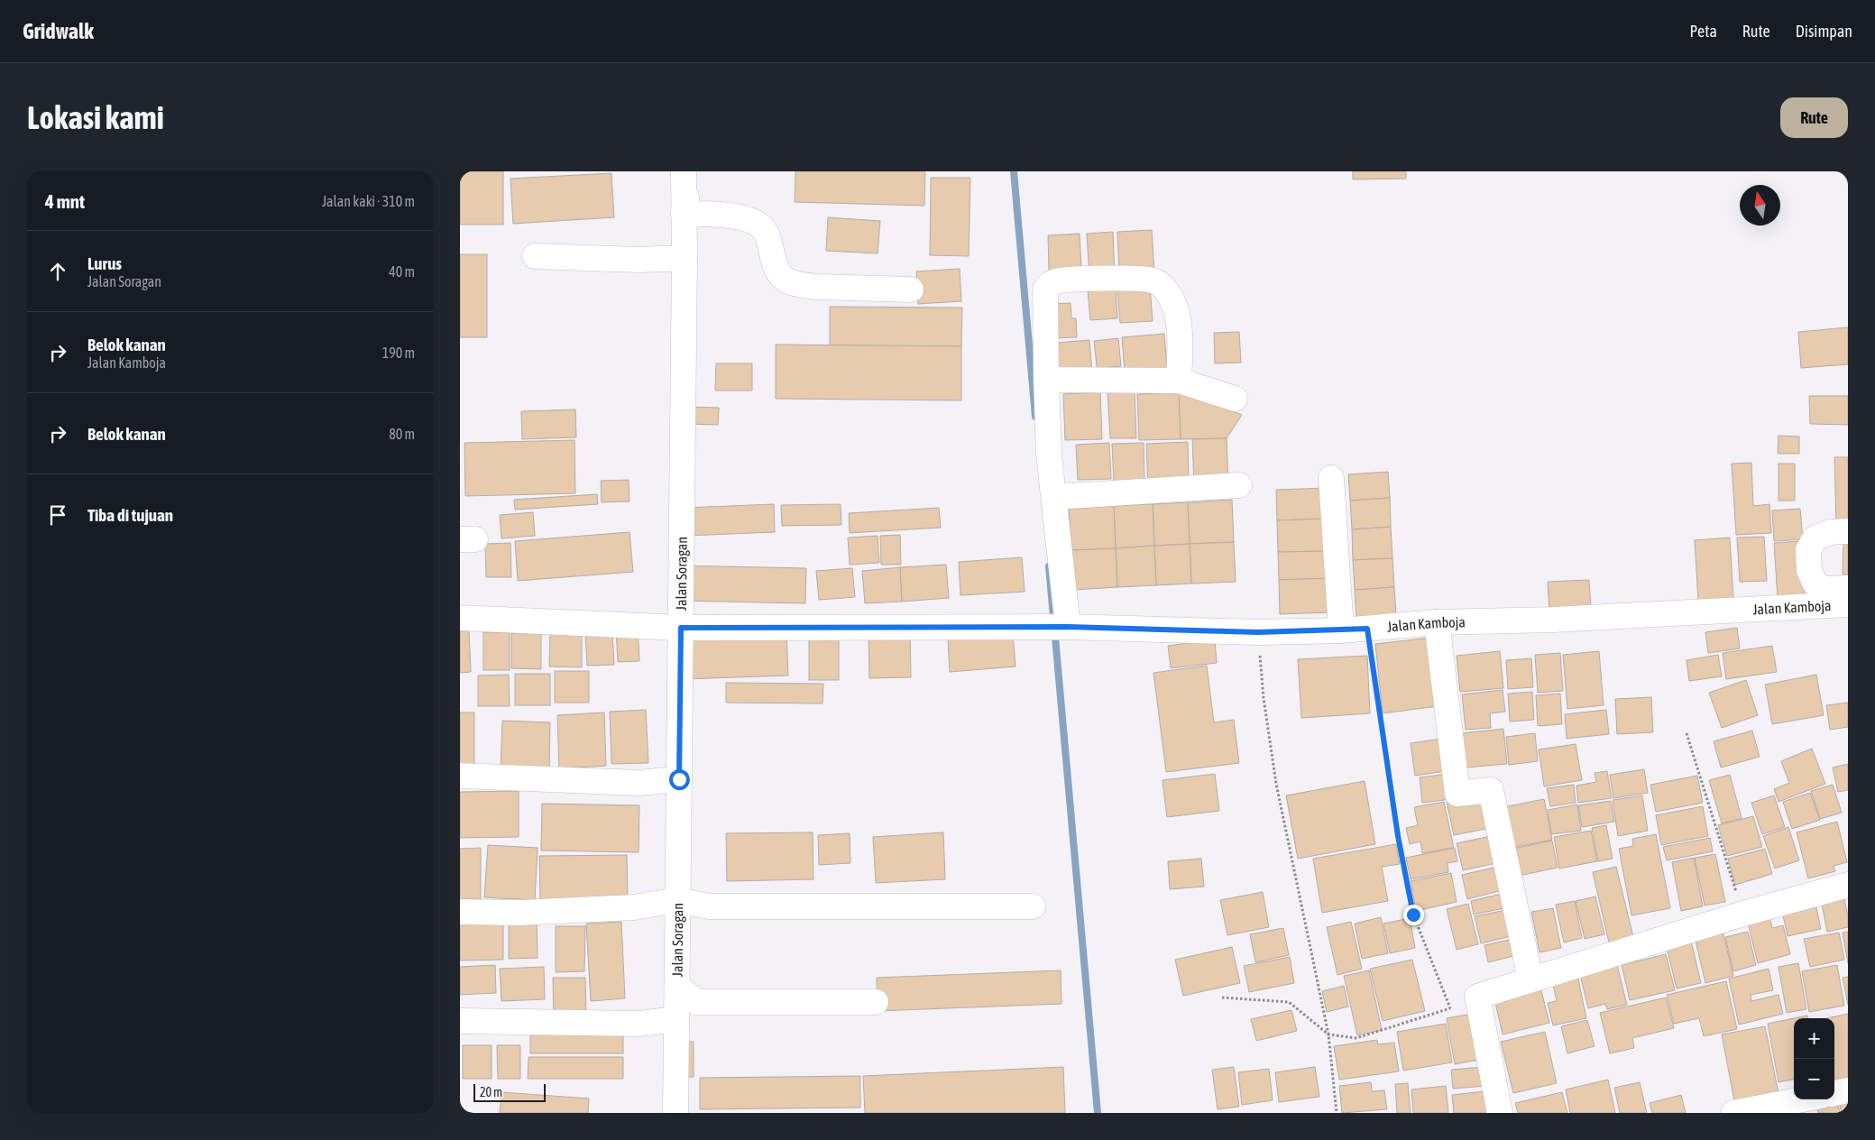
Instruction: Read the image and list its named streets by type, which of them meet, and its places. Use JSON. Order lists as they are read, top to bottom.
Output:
{
  "streets": {
    "street": ["Jalan Soragan", "Jalan Kamboja"]
  },
  "crossings": [
    ["Jalan Soragan", "Jalan Kamboja"]
  ],
  "scale_bar": "20 m",
  "north": "top",
  "page": {
    "header": "Gridwalk",
    "nav": ["Peta", "Rute", "Disimpan"],
    "buttons": "Rute",
    "title": "Lokasi kami",
    "heading": ["4 mnt", "Jalan kaki · 310 m"],
    "list": [
      ["Lurus", "Jalan Soragan", "40 m"],
      ["Belok kanan", "Jalan Kamboja", "190 m"],
      ["Belok kanan", "80 m"],
      "Tiba di tujuan"
    ],
    "map_buttons": ["+", "−"],
    "scale": "20 m"
  }
}
